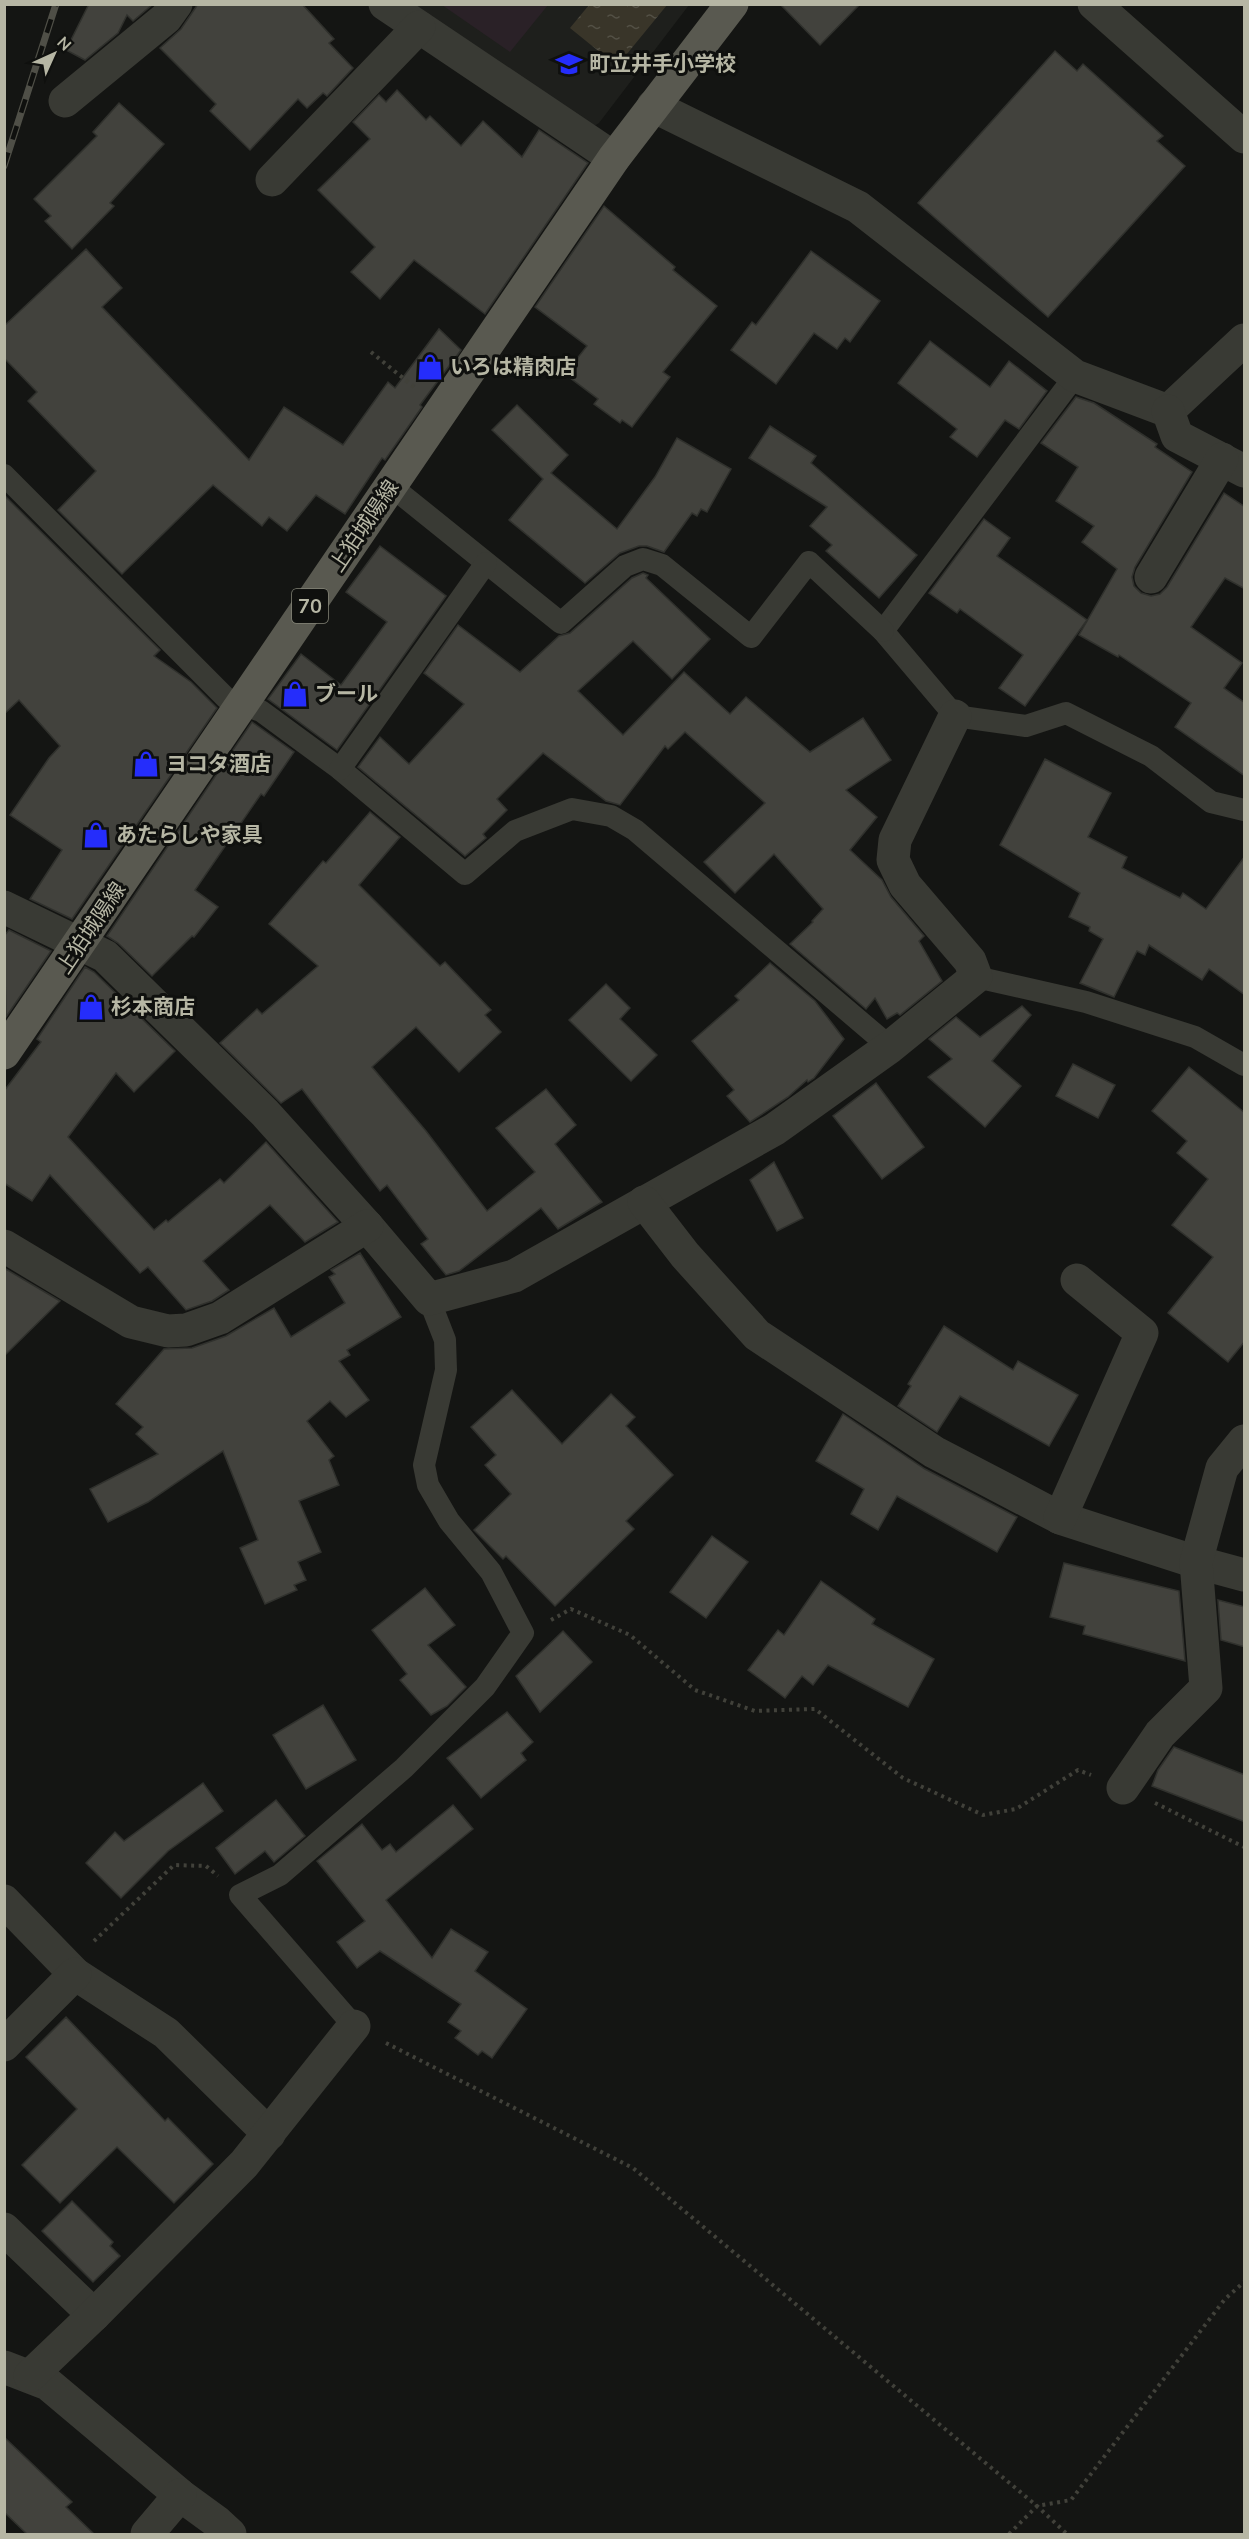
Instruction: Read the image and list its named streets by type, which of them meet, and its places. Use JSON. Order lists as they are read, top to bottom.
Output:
{
  "streets": {
    "main road": ["上狛城陽線", "70"]
  },
  "places": {
    "school or university": ["町立井手小学校"],
    "shop": [
      "いろは精肉店",
      "ブール",
      "ヨコタ酒店",
      "あたらしや家具",
      "杉本商店"
    ]
  },
  "north": "top right"
}
